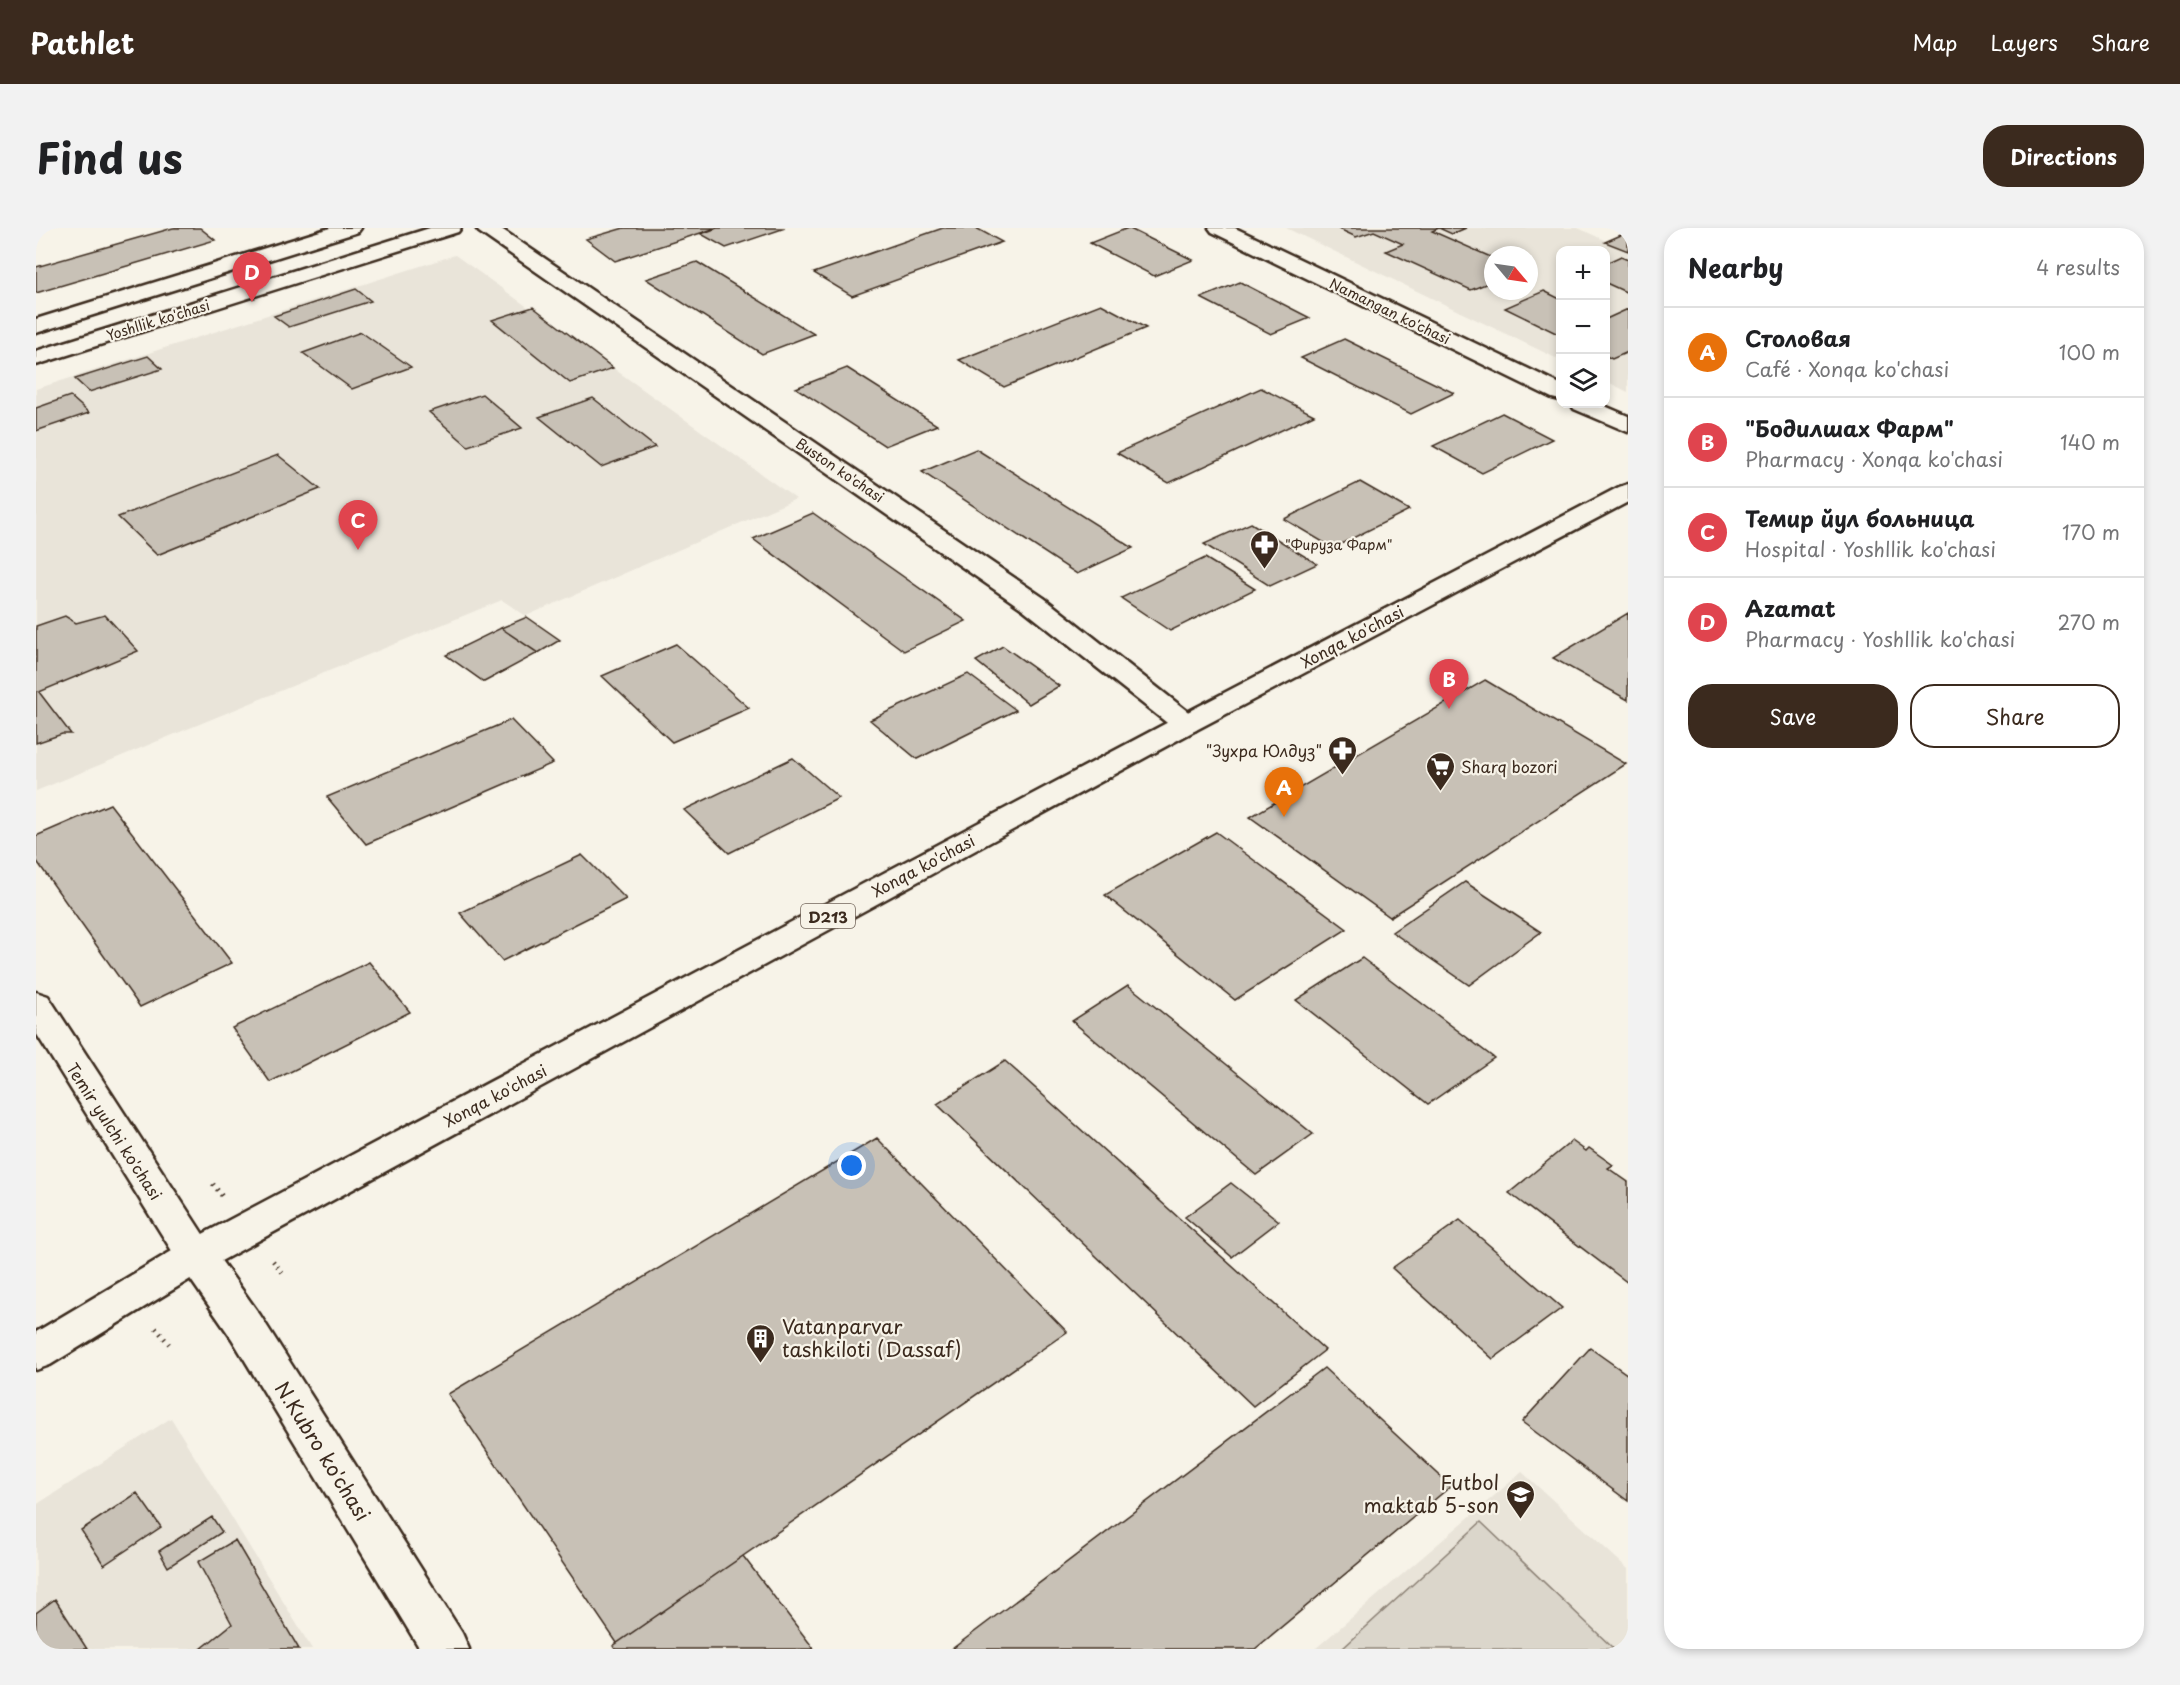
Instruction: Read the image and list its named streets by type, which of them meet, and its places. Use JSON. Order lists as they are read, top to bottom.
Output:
{
  "streets": {
    "main road": [
      "Namangan ko'chasi",
      "Yoshllik ko'chasi",
      "Buston ko'chasi",
      "Xonqa ko'chasi",
      "D213",
      "Temir yulchi ko'chasi",
      "N.Kubro ko'chasi"
    ]
  },
  "crossings": [
    ["Buston ko'chasi", "Xonqa ko'chasi"],
    ["Xonqa ko'chasi", "Temir yulchi ko'chasi"],
    ["Xonqa ko'chasi", "N.Kubro ko'chasi"],
    ["Temir yulchi ko'chasi", "N.Kubro ko'chasi"]
  ],
  "places": {
    "pharmacy": ["\"Фируза Фарм\"", "\"Зухра Юлдуз\""],
    "supermarket": ["Sharq bozori"],
    "building": ["Vatanparvar tashkiloti (Dassaf)"],
    "school or university": ["Futbol maktab 5-son"]
  },
  "north": "bottom right",
  "page": {
    "header": "Pathlet",
    "nav": ["Map", "Layers", "Share"],
    "title": "Find us",
    "buttons": [
      "Directions",
      ["Save", "Share"]
    ],
    "heading": ["Nearby", "4 results"],
    "map_buttons": ["+", "−"],
    "pins": [
      "D",
      "C",
      "B",
      "A"
    ],
    "list": [
      {
        "mark": "A",
        "name": "Столовая",
        "note": "Café · Xonqa ko'chasi",
        "value": "100 m"
      },
      {
        "mark": "B",
        "name": "\"Бодилшах Фарм\"",
        "note": "Pharmacy · Xonqa ko'chasi",
        "value": "140 m"
      },
      {
        "mark": "C",
        "name": "Темир йул больница",
        "note": "Hospital · Yoshllik ko'chasi",
        "value": "170 m"
      },
      {
        "mark": "D",
        "name": "Azamat",
        "note": "Pharmacy · Yoshllik ko'chasi",
        "value": "270 m"
      }
    ]
  }
}
